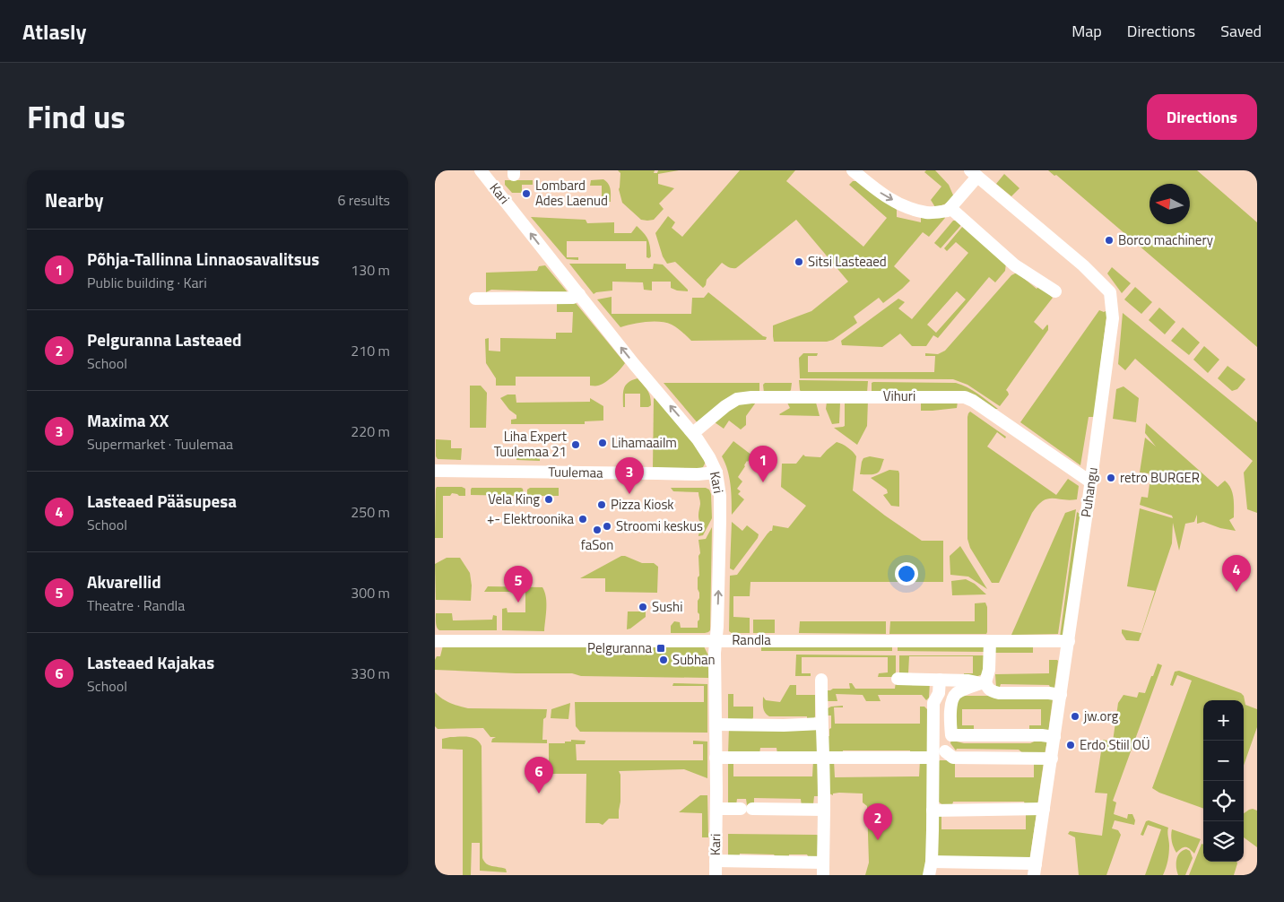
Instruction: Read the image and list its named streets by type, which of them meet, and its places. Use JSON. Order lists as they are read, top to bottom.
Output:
{
  "streets": {
    "street": [
      "Kari",
      "Vihuri",
      "Tuulemaa",
      "Puhangu",
      "Randla"
    ]
  },
  "crossings": [
    ["Kari", "Vihuri"],
    ["Kari", "Tuulemaa"],
    ["Kari", "Randla"],
    ["Vihuri", "Puhangu"],
    ["Puhangu", "Randla"]
  ],
  "one_way": ["Kari"],
  "places": {
    "other": [
      "Lombard Ades Laenud",
      "Borco machinery",
      "Sitsi Lasteaed",
      "Lihamaailm",
      "Liha Expert Tuulemaa 21",
      "retro BURGER",
      "Vela King",
      "Pizza Kiosk",
      "+- Elektroonika",
      "Stroomi keskus",
      "faSon",
      "Sushi",
      "Subhan",
      "jw.org",
      "Erdo Stiil OÜ"
    ],
    "transit": ["Pelguranna"]
  },
  "north": "left",
  "page": {
    "header": "Atlasly",
    "nav": ["Map", "Directions", "Saved"],
    "title": "Find us",
    "buttons": "Directions",
    "heading": ["Nearby", "6 results"],
    "list": [
      {
        "mark": "1",
        "name": "Põhja-Tallinna Linnaosavalitsus",
        "note": "Public building · Kari",
        "value": "130 m"
      },
      {
        "mark": "2",
        "name": "Pelguranna Lasteaed",
        "note": "School",
        "value": "210 m"
      },
      {
        "mark": "3",
        "name": "Maxima XX",
        "note": "Supermarket · Tuulemaa",
        "value": "220 m"
      },
      {
        "mark": "4",
        "name": "Lasteaed Pääsupesa",
        "note": "School",
        "value": "250 m"
      },
      {
        "mark": "5",
        "name": "Akvarellid",
        "note": "Theatre · Randla",
        "value": "300 m"
      },
      {
        "mark": "6",
        "name": "Lasteaed Kajakas",
        "note": "School",
        "value": "330 m"
      }
    ],
    "pins": [
      "1",
      "3",
      "4",
      "5",
      "6",
      "2"
    ],
    "map_buttons": ["+", "−"]
  }
}
